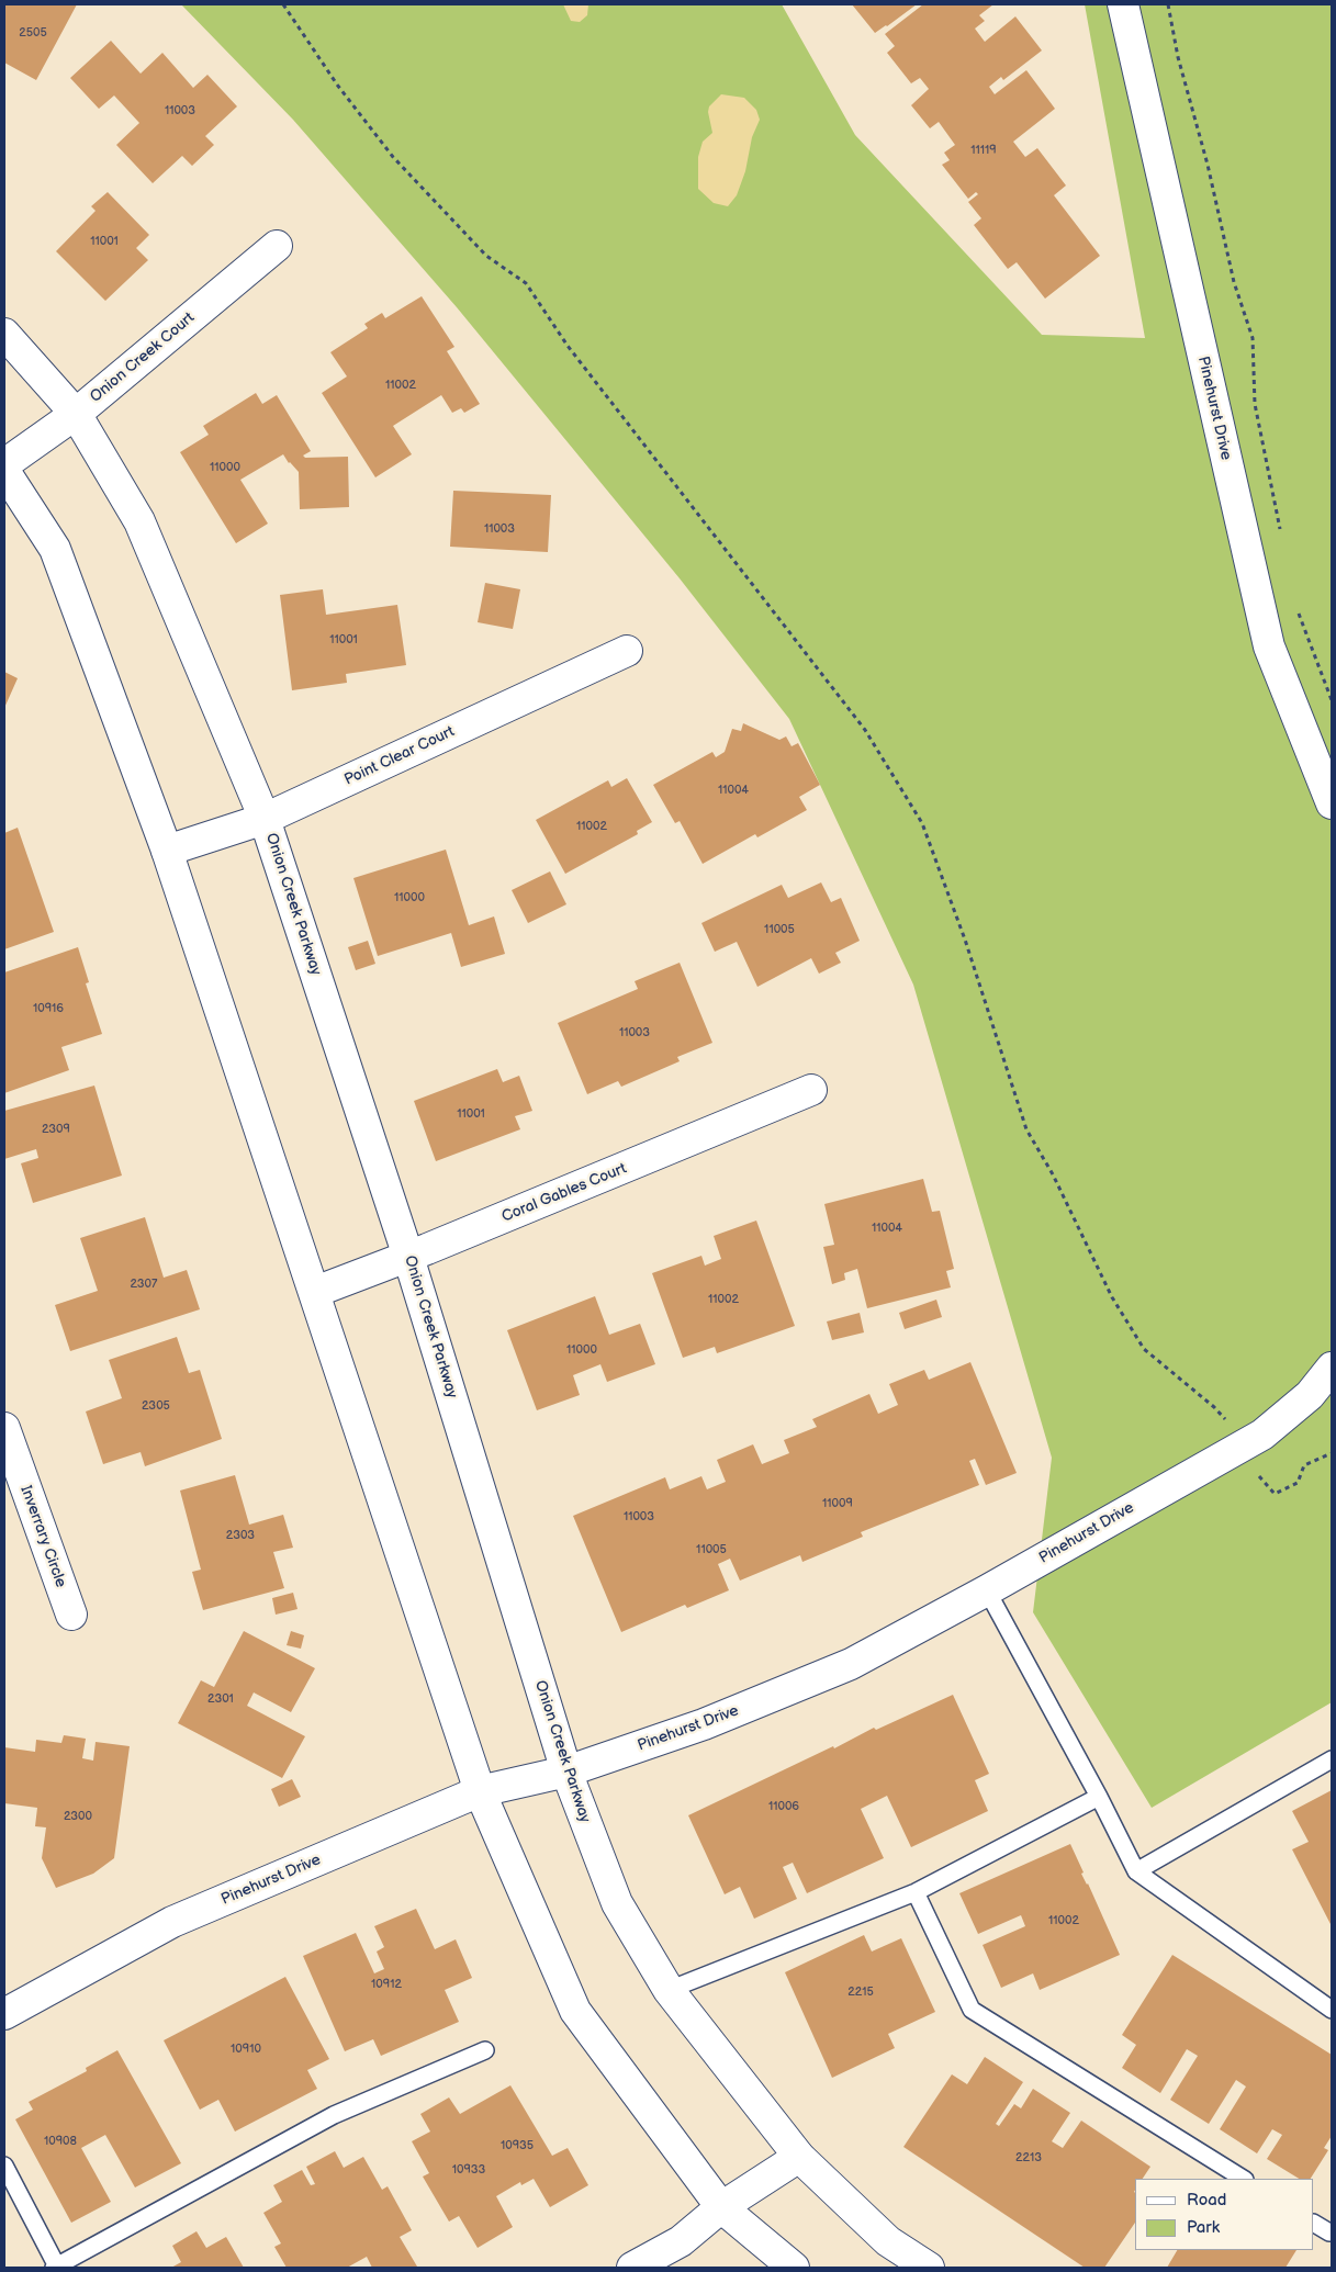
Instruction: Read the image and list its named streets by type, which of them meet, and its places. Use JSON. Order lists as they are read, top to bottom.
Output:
{
  "streets": {
    "street": [
      "Onion Creek Court",
      "Pinehurst Drive",
      "Point Clear Court",
      "Onion Creek Parkway",
      "Coral Gables Court",
      "Inverrary Circle"
    ]
  },
  "crossings": [
    ["Onion Creek Court", "Onion Creek Parkway"],
    ["Pinehurst Drive", "Onion Creek Parkway"],
    ["Point Clear Court", "Onion Creek Parkway"],
    ["Onion Creek Parkway", "Coral Gables Court"]
  ],
  "house_numbers": [
    "2505",
    "11003",
    "11119",
    "11001",
    "11002",
    "11000",
    "11003",
    "11001",
    "11004",
    "11002",
    "11000",
    "11005",
    "10916",
    "11003",
    "11001",
    "2309",
    "11004",
    "2307",
    "11002",
    "11000",
    "2305",
    "11009",
    "11003",
    "2303",
    "11005",
    "2301",
    "11006",
    "2300",
    "11002",
    "10912",
    "2215",
    "10910",
    "10908",
    "10935",
    "2213",
    "10933"
  ],
  "legend": ["Road", "Park"]
}
